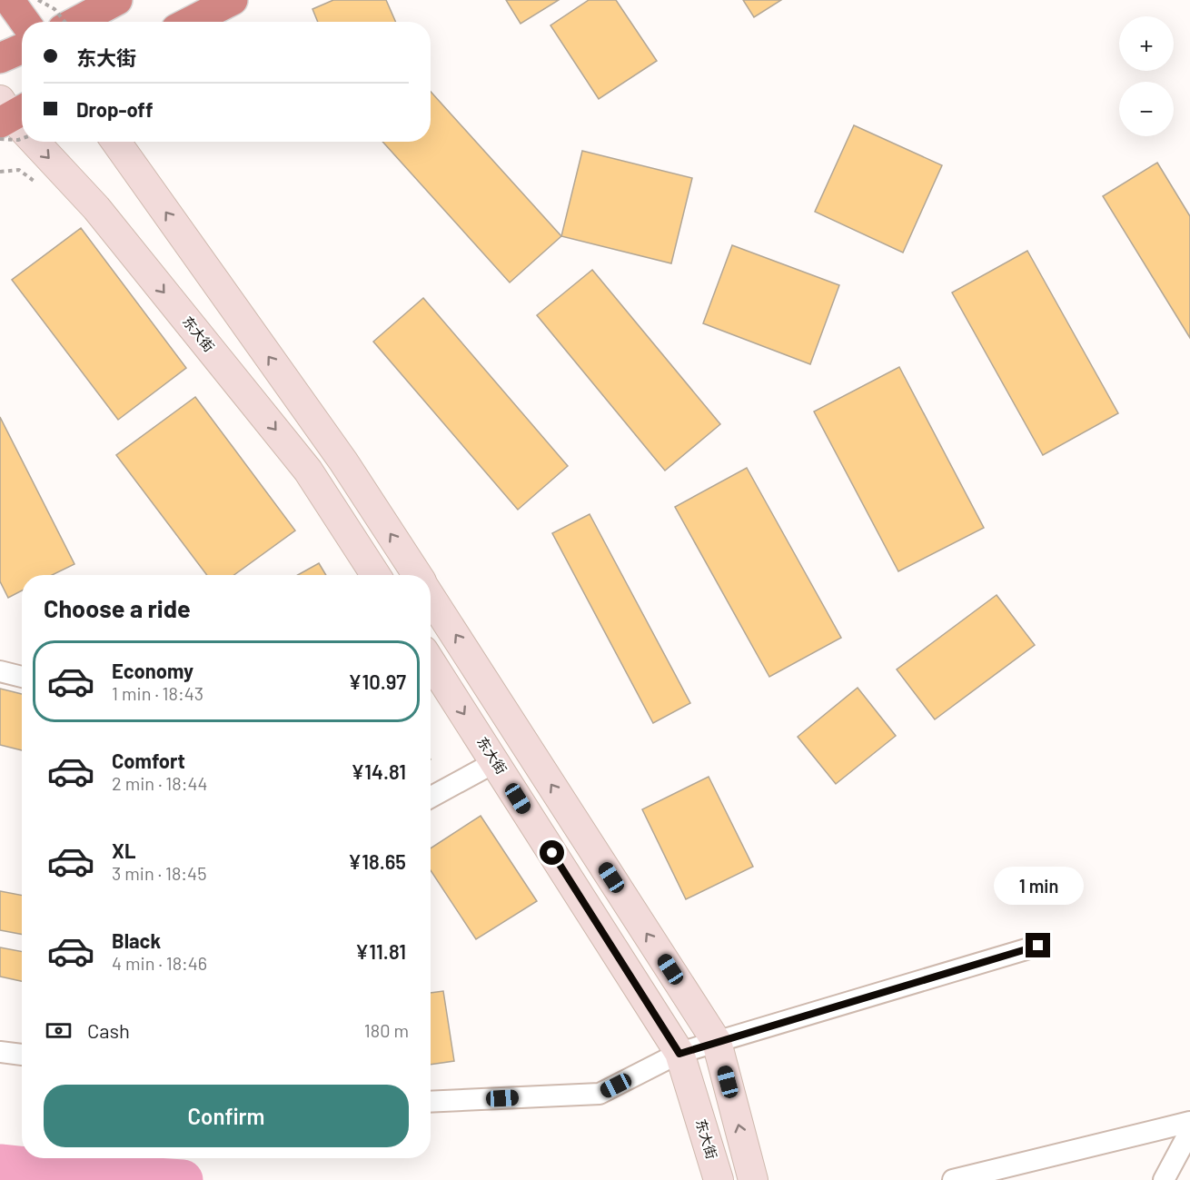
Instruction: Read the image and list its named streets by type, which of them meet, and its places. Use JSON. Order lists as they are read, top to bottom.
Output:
{
  "streets": {
    "main road": ["东大街"]
  },
  "page": {
    "map_buttons": ["+", "−"],
    "banner": ["东大街", "Drop-off"],
    "heading": "Choose a ride",
    "list": [
      {
        "name": "Economy",
        "note": "1 min · 18:43",
        "value": "¥10.97"
      },
      {
        "name": "Comfort",
        "note": "2 min · 18:44",
        "value": "¥14.81"
      },
      {
        "name": "XL",
        "note": "3 min · 18:45",
        "value": "¥18.65"
      },
      {
        "name": "Black",
        "note": "4 min · 18:46",
        "value": "¥11.81"
      }
    ],
    "bubble": "1 min",
    "pay": ["Cash", "180 m"],
    "buttons": "Confirm"
  }
}
